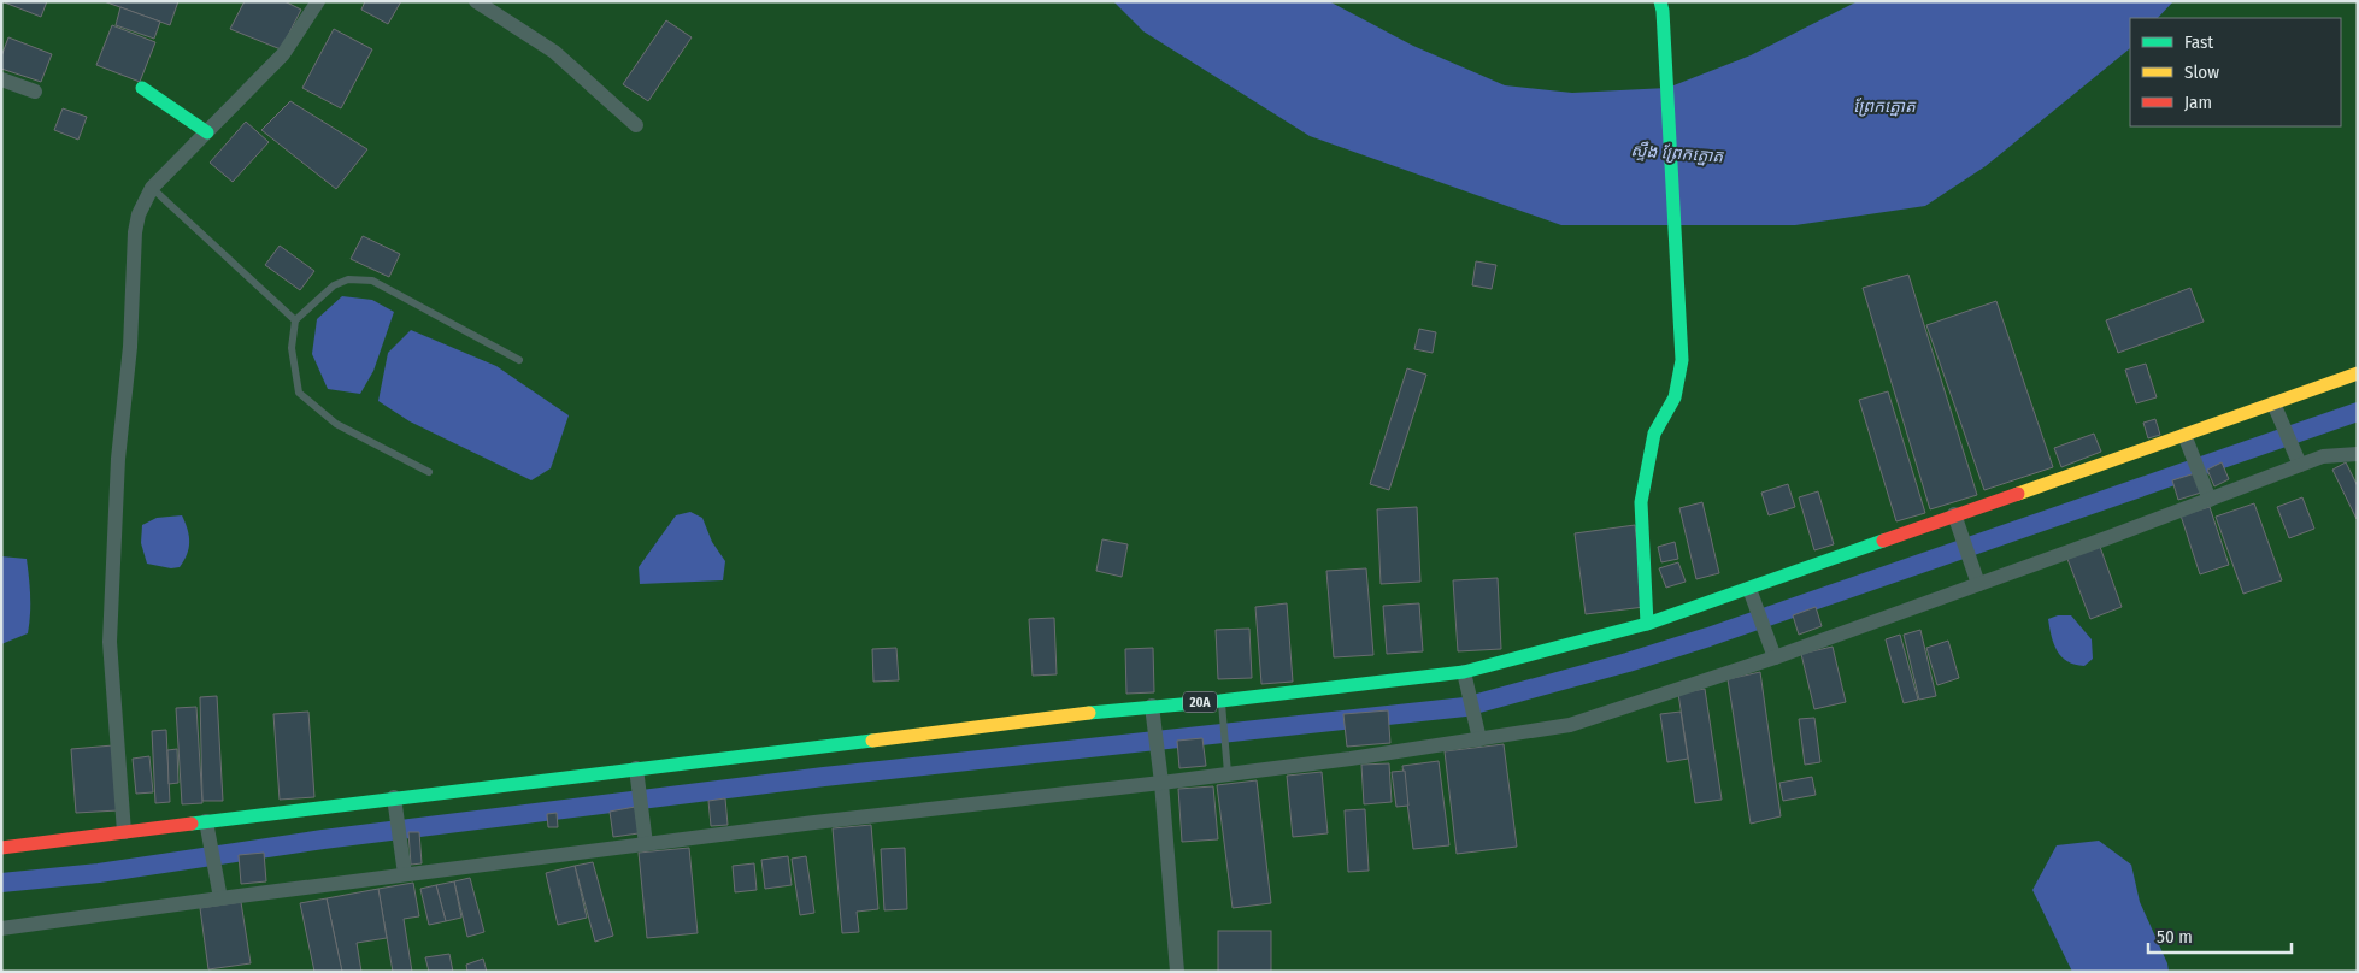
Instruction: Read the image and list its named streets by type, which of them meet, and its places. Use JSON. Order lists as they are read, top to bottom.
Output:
{
  "streets": {
    "main road": ["20A"]
  },
  "water": ["ព្រែកត្នោត", "ស្ទឹង ព្រែកត្នោត"],
  "legend": ["Fast", "Slow", "Jam"],
  "scale_bar": "50 m"
}
